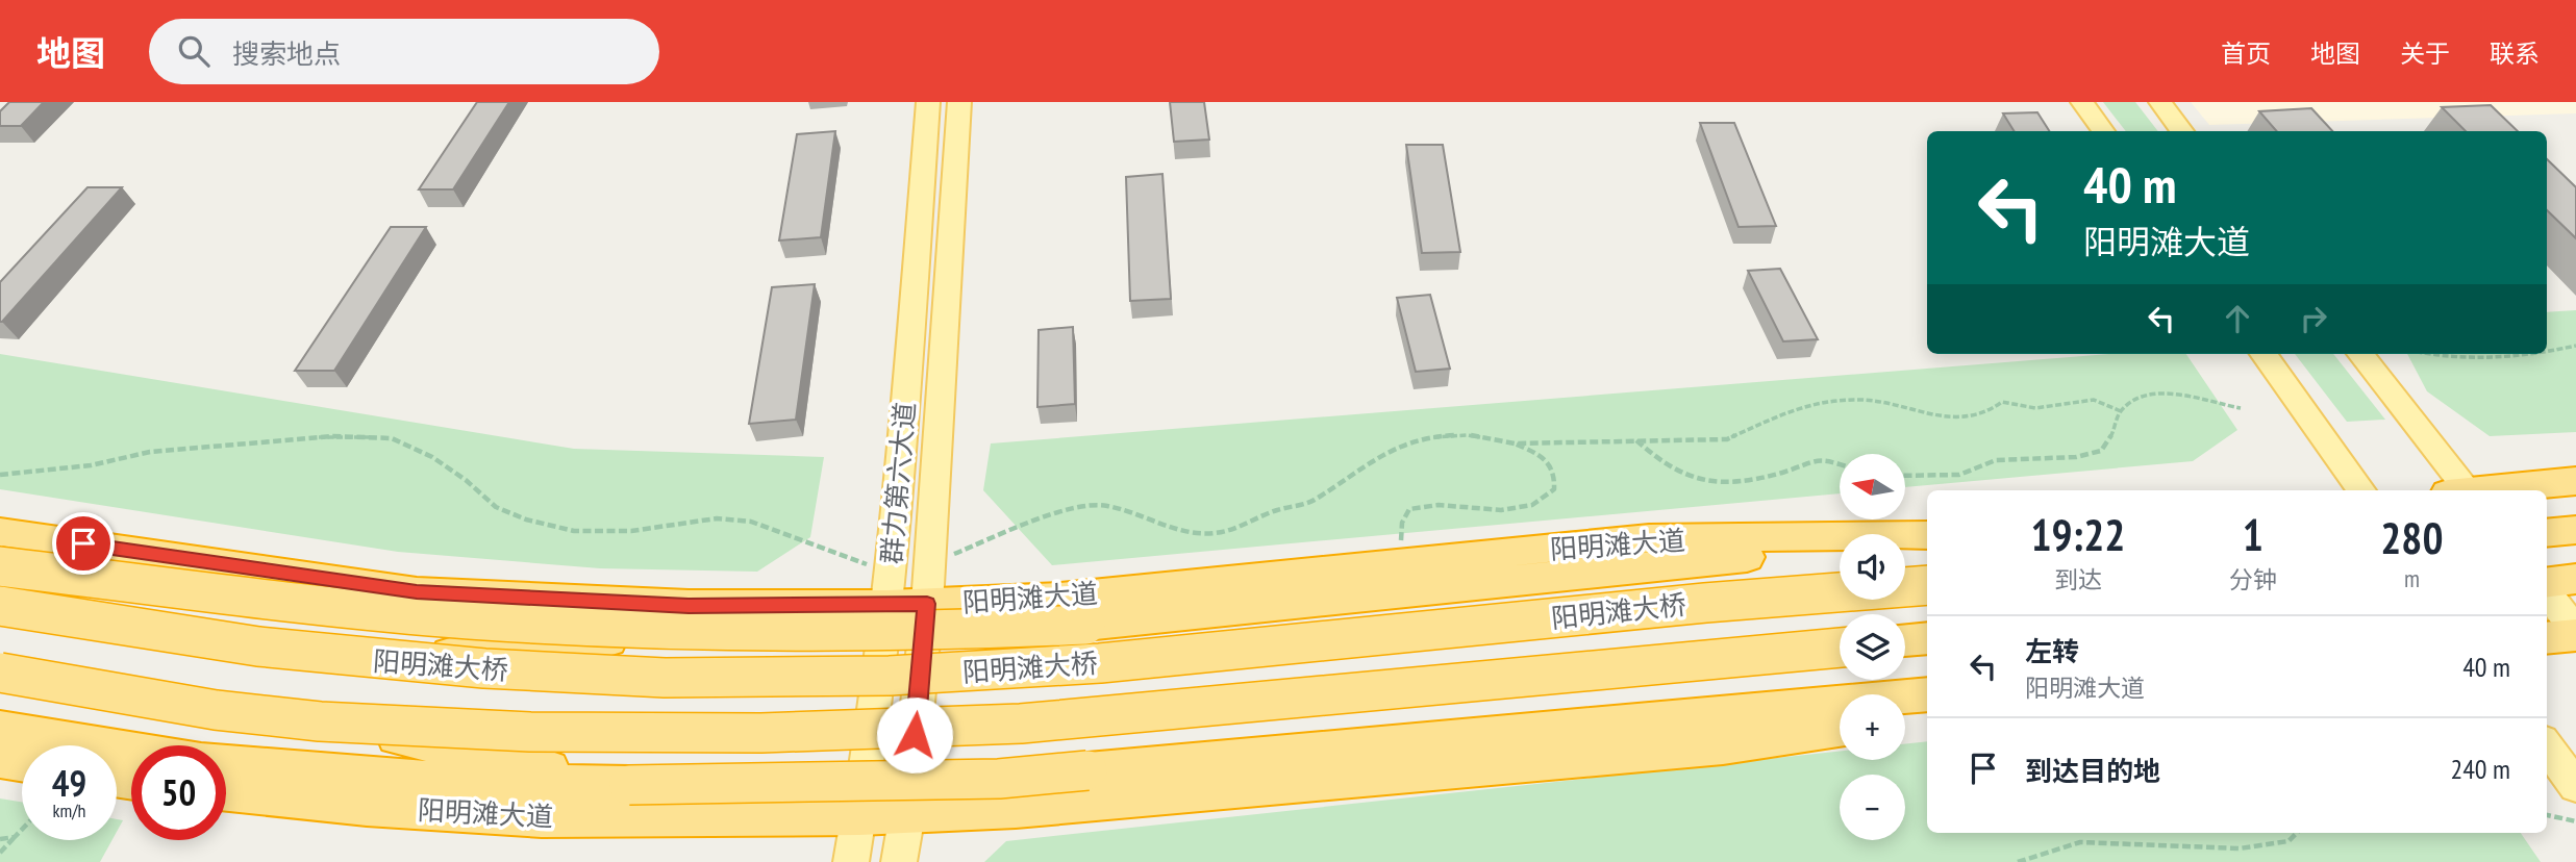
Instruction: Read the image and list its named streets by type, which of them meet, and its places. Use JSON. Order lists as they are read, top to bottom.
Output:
{
  "streets": {
    "highway": ["阳明滩大道", "阳明滩大桥"],
    "main road": ["群力第六大道"]
  },
  "crossings": [
    ["群力第六大道", "阳明滩大道"]
  ],
  "north": "left",
  "page": {
    "header": "地图",
    "search": "搜索地点",
    "nav": [
      "首页",
      "地图",
      "关于",
      "联系"
    ],
    "turn": ["40 m", "阳明滩大道"],
    "map_buttons": ["+", "−"],
    "eta": [
      "19:22",
      "到达",
      "1",
      "分钟",
      "280",
      "m"
    ],
    "list": [
      {
        "name": "左转",
        "note": "阳明滩大道",
        "value": "40 m"
      },
      {
        "name": "到达目的地",
        "value": "240 m"
      }
    ],
    "speed": "49 km/h",
    "limit": "50"
  }
}
